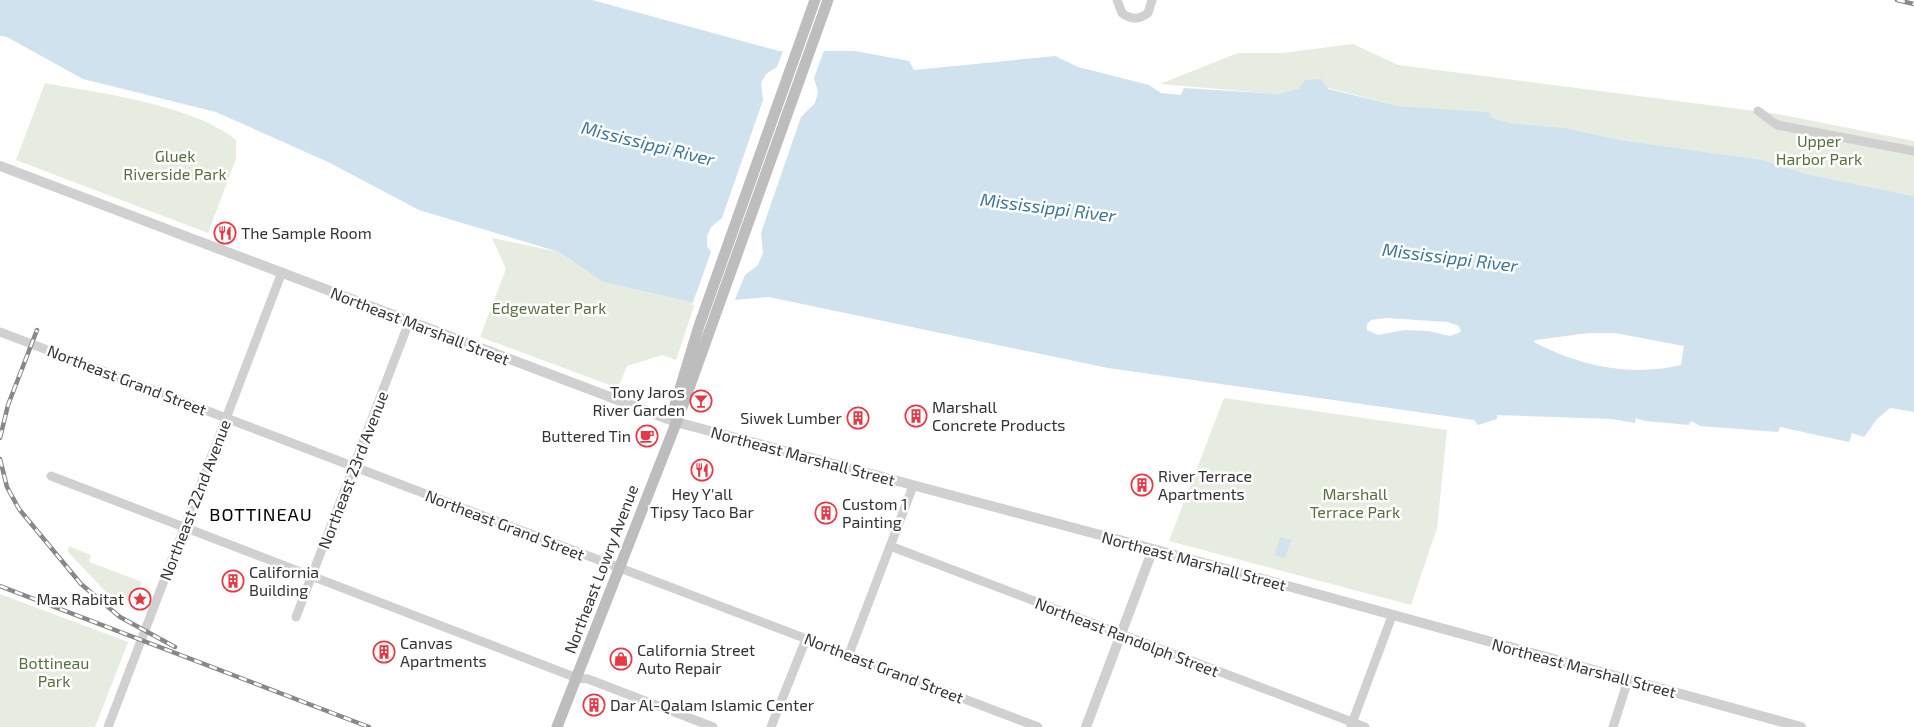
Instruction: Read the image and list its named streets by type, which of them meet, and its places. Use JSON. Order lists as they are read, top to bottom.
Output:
{
  "streets": {
    "main road": ["Northeast Lowry Avenue"],
    "street": [
      "Northeast Marshall Street",
      "Northeast Grand Street",
      "Northeast 23rd Avenue",
      "Northeast 22nd Avenue",
      "Northeast Randolph Street"
    ]
  },
  "crossings": [
    ["Northeast Marshall Street", "Northeast 23rd Avenue"],
    ["Northeast Marshall Street", "Northeast 22nd Avenue"],
    ["Northeast Marshall Street", "Northeast Lowry Avenue"],
    ["Northeast Grand Street", "Northeast 23rd Avenue"],
    ["Northeast Grand Street", "Northeast 22nd Avenue"],
    ["Northeast Grand Street", "Northeast Lowry Avenue"]
  ],
  "districts": ["BOTTINEAU"],
  "water": ["Mississippi River"],
  "parks": [
    "Upper Harbor Park",
    "Gluek Riverside Park",
    "Edgewater Park",
    "Marshall Terrace Park",
    "Bottineau Park"
  ],
  "places": {
    "restaurant": ["The Sample Room", "Hey Y'all Tipsy Taco Bar"],
    "bar": ["Tony Jaros River Garden"],
    "building": [
      "Marshall Concrete Products",
      "Siwek Lumber",
      "River Terrace Apartments",
      "Custom 1 Painting",
      "California Building",
      "Canvas Apartments",
      "Dar Al-Qalam Islamic Center"
    ],
    "cafe": ["Buttered Tin"],
    "place": ["Max Rabitat"],
    "shop": ["California Street Auto Repair"]
  }
}
